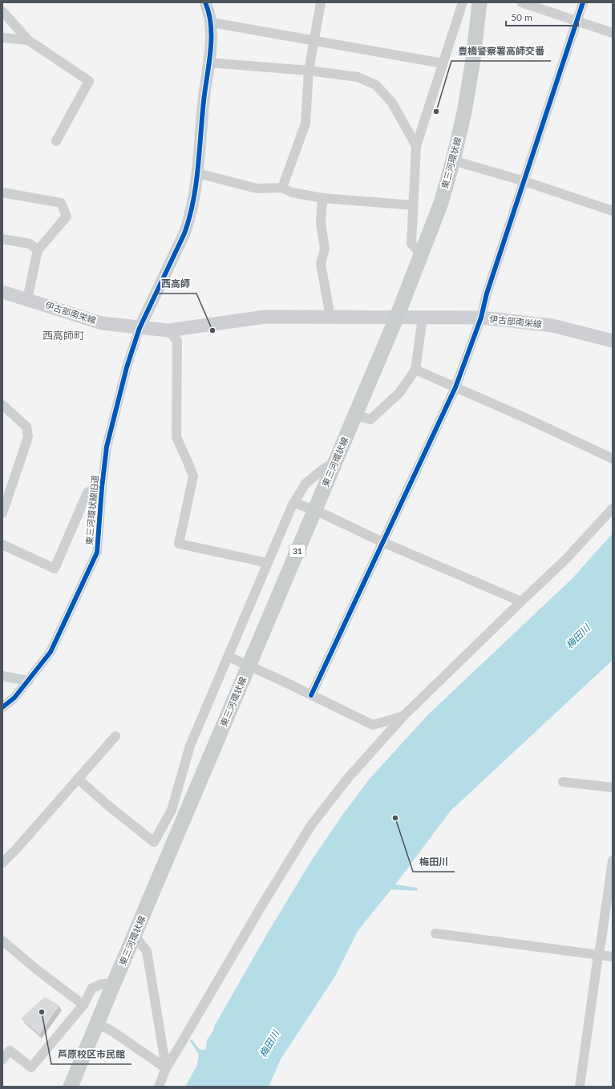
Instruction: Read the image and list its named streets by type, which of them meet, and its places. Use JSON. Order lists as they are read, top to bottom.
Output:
{
  "streets": {
    "main road": ["東三河環状線", "伊古部南栄線", "31"],
    "street": ["東三河環状線旧道"]
  },
  "crossings": [
    ["東三河環状線", "伊古部南栄線"],
    ["伊古部南栄線", "東三河環状線旧道"]
  ],
  "districts": ["西高師町"],
  "water": ["梅田川"],
  "places": [
    "豊橋警察署高師交番",
    "西高師",
    "梅田川",
    "芦原校区市民館"
  ],
  "scale_bar": "50 m"
}
